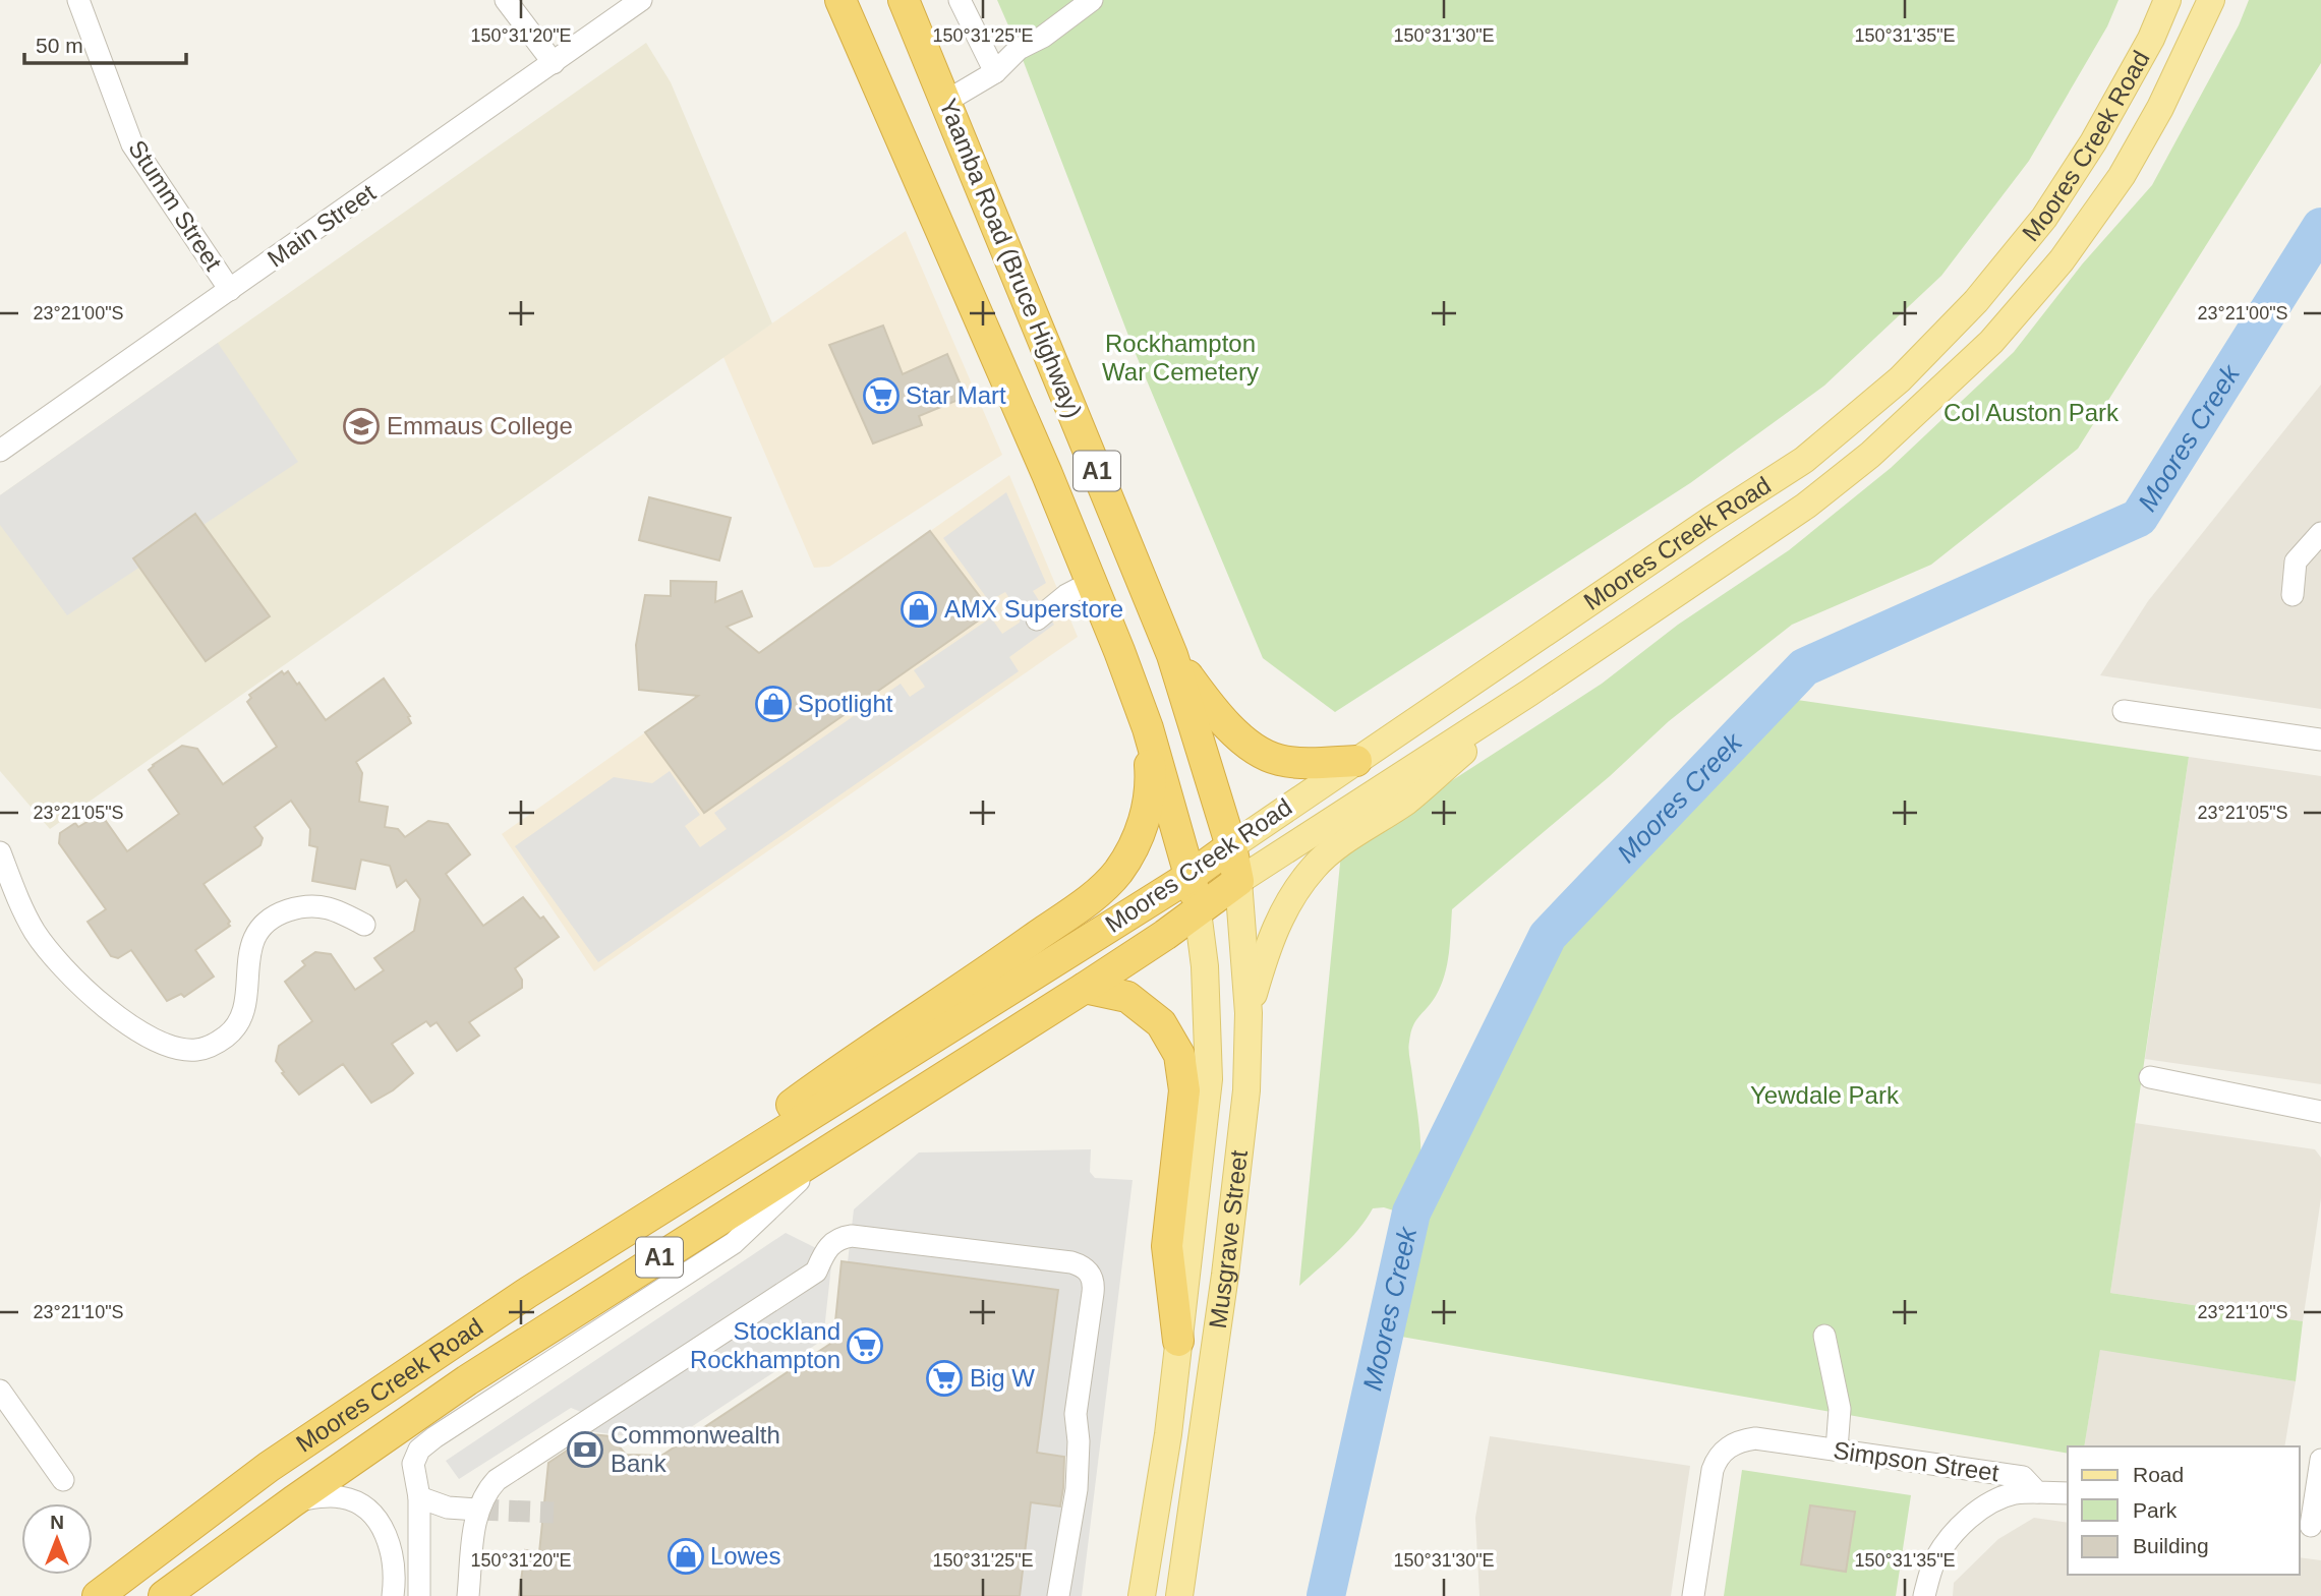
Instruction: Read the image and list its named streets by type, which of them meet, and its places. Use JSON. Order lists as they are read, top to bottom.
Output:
{
  "streets": {
    "highway": ["Moores Creek Road", "Yaamba Road (Bruce Highway)", "A1"],
    "main road": ["Musgrave Street"],
    "street": ["Stumm Street", "Main Street", "Simpson Street"]
  },
  "crossings": [
    ["Moores Creek Road", "Yaamba Road (Bruce Highway)"],
    ["Moores Creek Road", "A1"],
    ["Moores Creek Road", "Musgrave Street"],
    ["Stumm Street", "Main Street"],
    ["Yaamba Road (Bruce Highway)", "A1"],
    ["Yaamba Road (Bruce Highway)", "Musgrave Street"]
  ],
  "water": ["Moores Creek"],
  "parks": ["Rockhampton War Cemetery", "Col Auston Park", "Yewdale Park"],
  "places": {
    "supermarket": ["Star Mart", "Stockland Rockhampton", "Big W"],
    "school or university": ["Emmaus College"],
    "shop": ["AMX Superstore", "Spotlight", "Lowes"],
    "bank": ["Commonwealth Bank"]
  },
  "legend": ["Road", "Park", "Building"],
  "scale_bar": "50 m",
  "north": "top",
  "coordinates": [
    "150°31'20\"E",
    "150°31'25\"E",
    "150°31'30\"E",
    "150°31'35\"E",
    "23°21'00\"S",
    "23°21'05\"S",
    "23°21'10\"S"
  ]
}
